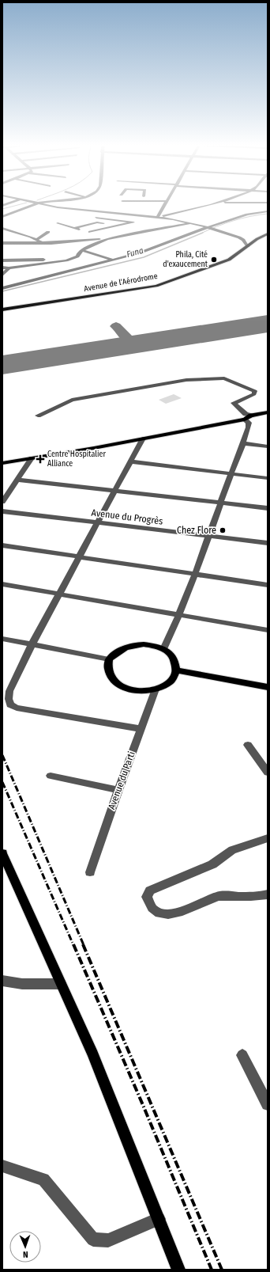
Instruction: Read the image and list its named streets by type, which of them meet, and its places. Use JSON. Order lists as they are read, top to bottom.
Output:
{
  "streets": {
    "main road": ["Avenue de l’Aérodrome"],
    "street": ["Avenue du Progrès", "Avenue du Parti"]
  },
  "water": ["Funa"],
  "places": {
    "other": ["Phila, Cité d'exaucement", "Chez Flore"],
    "health": ["Centre Hospitalier Alliance"]
  },
  "north": "bottom"
}
